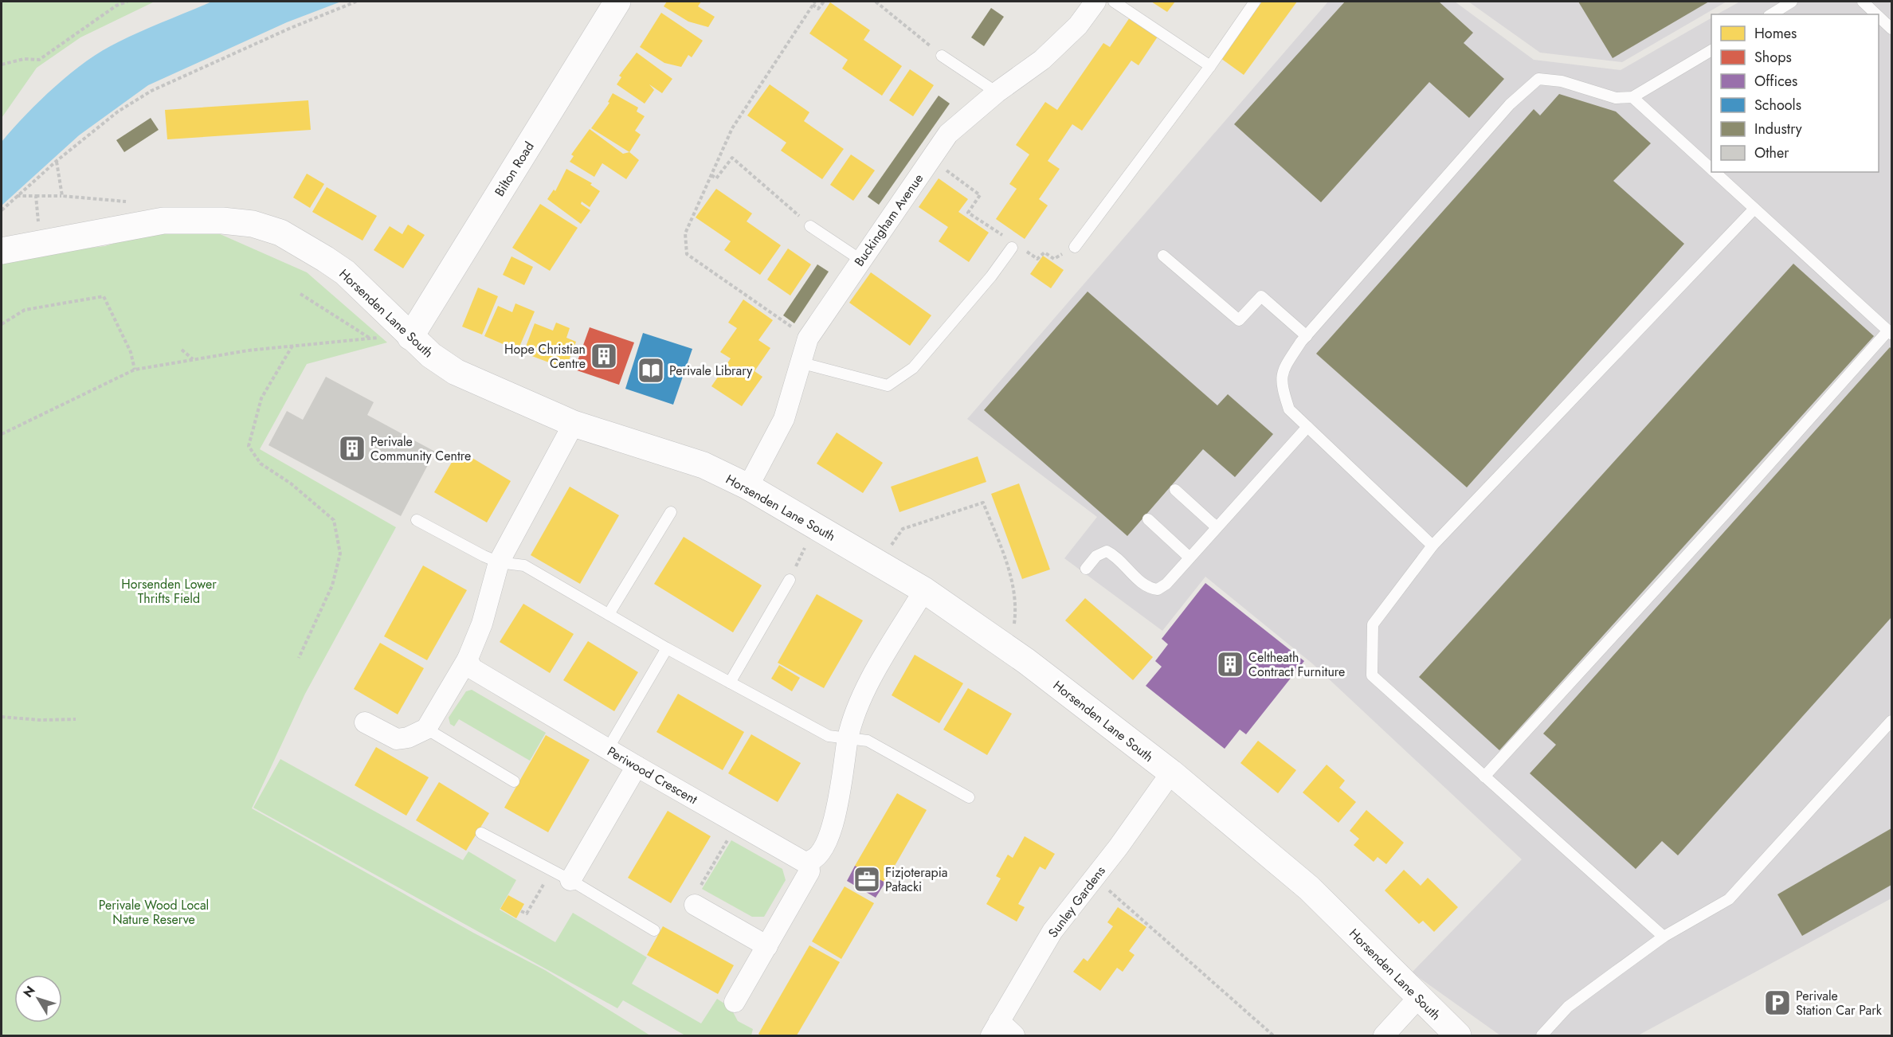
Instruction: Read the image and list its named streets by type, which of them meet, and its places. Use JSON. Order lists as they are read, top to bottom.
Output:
{
  "streets": {
    "street": [
      "Bilton Road",
      "Buckingham Avenue",
      "Horsenden Lane South",
      "Periwood Crescent",
      "Sunley Gardens"
    ]
  },
  "crossings": [
    ["Bilton Road", "Horsenden Lane South"],
    ["Buckingham Avenue", "Horsenden Lane South"],
    ["Horsenden Lane South", "Sunley Gardens"]
  ],
  "parks": ["Horsenden Lower Thrifts Field", "Perivale Wood Local Nature Reserve"],
  "places": {
    "building": ["Hope Christian Centre", "Perivale Community Centre", "Celtheath Contract Furniture"],
    "library": ["Perivale Library"],
    "office": ["Fizjoterapia Pałacki"],
    "parking": ["Perivale Station Car Park"]
  },
  "legend": [
    "Homes",
    "Shops",
    "Offices",
    "Schools",
    "Industry",
    "Other"
  ],
  "north": "top left"
}
